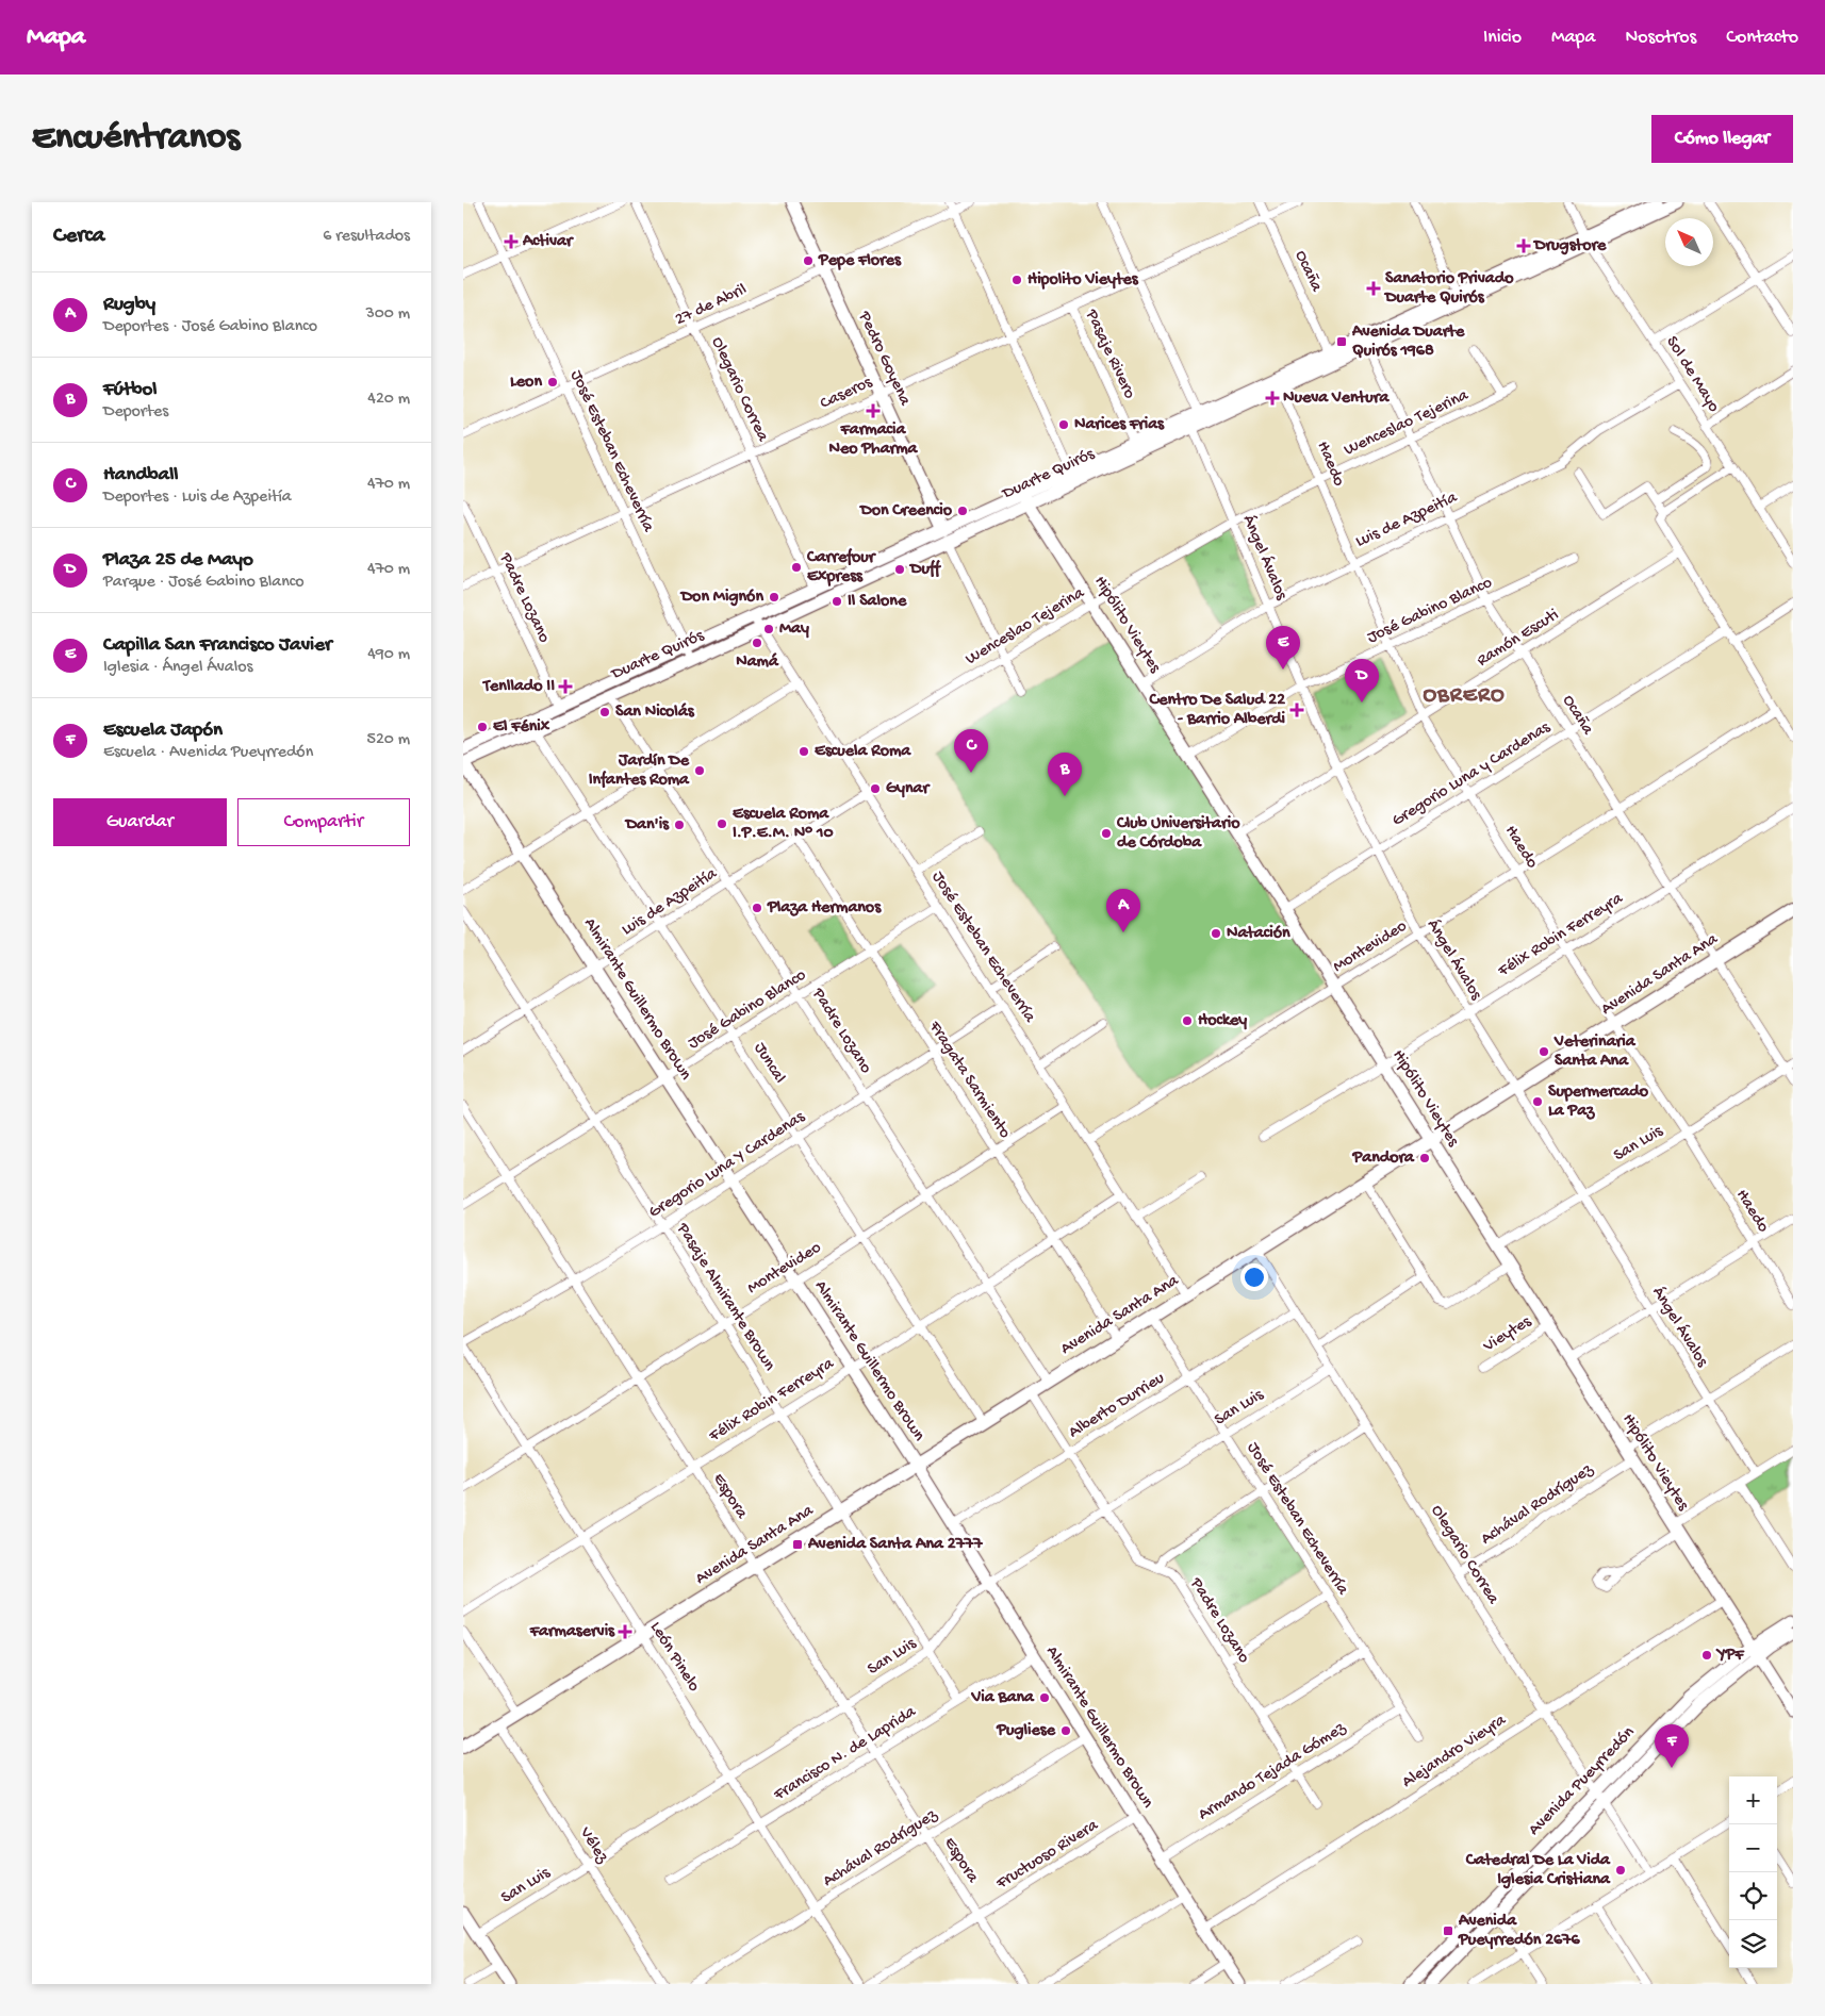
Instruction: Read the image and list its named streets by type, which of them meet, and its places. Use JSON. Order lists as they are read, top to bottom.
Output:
{
  "streets": {
    "main road": [
      "Pedro Goyena",
      "Duarte Quirós",
      "Hipólito Vieytes",
      "Avenida Santa Ana",
      "Almirante Guillermo Brown",
      "Avenida Pueyrredón"
    ],
    "street": [
      "Ocaña",
      "27 de Abril",
      "Pasaje Rivero",
      "Sol de Mayo",
      "Olegario Correa",
      "Caseros",
      "Wenceslao Tejerina",
      "José Esteban Echeverría",
      "Haedo",
      "Luis de Azpeitía",
      "Ángel Ávalos",
      "Padre Lozano",
      "José Gabino Blanco",
      "Ramón Escuti",
      "Gregorio Luna y Cardenas",
      "Félix Robin Ferreyra",
      "Montevideo",
      "Juncal",
      "Fragata Sarmiento",
      "San Luis",
      "Gregorio Luna Y Cardenas",
      "Pasaje Almirante Brown",
      "Vieytes",
      "Alberto Durrieu",
      "Espora",
      "Achával Rodríguez",
      "León Pinelo",
      "Alejandro Vieyra",
      "Francisco N. de Laprida",
      "Armando Tejada Gómez",
      "Vélez",
      "Fructuoso Rivera"
    ]
  },
  "crossings": [
    ["Ocaña", "Caseros"],
    ["Ocaña", "Wenceslao Tejerina"],
    ["Ocaña", "Duarte Quirós"],
    ["Ocaña", "Luis de Azpeitía"],
    ["Ocaña", "José Gabino Blanco"],
    ["Ocaña", "Ramón Escuti"],
    ["Ocaña", "Gregorio Luna y Cardenas"],
    ["Ocaña", "Félix Robin Ferreyra"],
    ["Ocaña", "Montevideo"],
    ["Ocaña", "Avenida Santa Ana"],
    ["Ocaña", "San Luis"],
    ["27 de Abril", "Pedro Goyena"],
    ["27 de Abril", "Olegario Correa"],
    ["27 de Abril", "José Esteban Echeverría"],
    ["Pasaje Rivero", "Caseros"],
    ["Pasaje Rivero", "Duarte Quirós"],
    ["Pedro Goyena", "Caseros"],
    ["Pedro Goyena", "Wenceslao Tejerina"],
    ["Pedro Goyena", "Duarte Quirós"],
    ["Sol de Mayo", "Duarte Quirós"],
    ["Sol de Mayo", "Luis de Azpeitía"],
    ["Olegario Correa", "Caseros"],
    ["Olegario Correa", "Duarte Quirós"],
    ["Olegario Correa", "Avenida Santa Ana"],
    ["Olegario Correa", "San Luis"],
    ["Olegario Correa", "Alberto Durrieu"],
    ["Olegario Correa", "Achával Rodríguez"],
    ["Olegario Correa", "Alejandro Vieyra"],
    ["Olegario Correa", "Avenida Pueyrredón"],
    ["Caseros", "José Esteban Echeverría"],
    ["Caseros", "Padre Lozano"],
    ["Wenceslao Tejerina", "José Esteban Echeverría"],
    ["Wenceslao Tejerina", "Haedo"],
    ["Wenceslao Tejerina", "Ángel Ávalos"],
    ["Wenceslao Tejerina", "Hipólito Vieytes"],
    ["José Esteban Echeverría", "Duarte Quirós"],
    ["José Esteban Echeverría", "Luis de Azpeitía"],
    ["José Esteban Echeverría", "José Gabino Blanco"],
    ["José Esteban Echeverría", "Félix Robin Ferreyra"],
    ["José Esteban Echeverría", "Montevideo"],
    ["José Esteban Echeverría", "Avenida Santa Ana"],
    ["José Esteban Echeverría", "San Luis"],
    ["José Esteban Echeverría", "Gregorio Luna Y Cardenas"],
    ["José Esteban Echeverría", "Alberto Durrieu"],
    ["José Esteban Echeverría", "Armando Tejada Gómez"],
    ["Haedo", "Duarte Quirós"],
    ["Haedo", "Luis de Azpeitía"],
    ["Haedo", "José Gabino Blanco"],
    ["Haedo", "Ramón Escuti"],
    ["Haedo", "Gregorio Luna y Cardenas"],
    ["Haedo", "Félix Robin Ferreyra"],
    ["Haedo", "Montevideo"],
    ["Haedo", "Avenida Santa Ana"],
    ["Haedo", "San Luis"],
    ["Duarte Quirós", "Ángel Ávalos"],
    ["Duarte Quirós", "Padre Lozano"],
    ["Duarte Quirós", "Hipólito Vieytes"],
    ["Duarte Quirós", "Almirante Guillermo Brown"],
    ["Duarte Quirós", "Juncal"],
    ["Luis de Azpeitía", "Ángel Ávalos"],
    ["Luis de Azpeitía", "Padre Lozano"],
    ["Luis de Azpeitía", "Hipólito Vieytes"],
    ["Luis de Azpeitía", "Almirante Guillermo Brown"],
    ["Luis de Azpeitía", "Juncal"],
    ["Luis de Azpeitía", "Fragata Sarmiento"],
    ["Luis de Azpeitía", "Pasaje Almirante Brown"],
    ["Ángel Ávalos", "José Gabino Blanco"],
    ["Ángel Ávalos", "Ramón Escuti"],
    ["Ángel Ávalos", "Gregorio Luna y Cardenas"],
    ["Ángel Ávalos", "Félix Robin Ferreyra"],
    ["Ángel Ávalos", "Montevideo"],
    ["Ángel Ávalos", "Avenida Santa Ana"],
    ["Ángel Ávalos", "San Luis"],
    ["Ángel Ávalos", "Achával Rodríguez"],
    ["Padre Lozano", "José Gabino Blanco"],
    ["Padre Lozano", "Félix Robin Ferreyra"],
    ["Padre Lozano", "Montevideo"],
    ["Padre Lozano", "Avenida Santa Ana"],
    ["Padre Lozano", "San Luis"],
    ["Padre Lozano", "Gregorio Luna Y Cardenas"],
    ["Padre Lozano", "Alberto Durrieu"],
    ["Padre Lozano", "Armando Tejada Gómez"],
    ["José Gabino Blanco", "Hipólito Vieytes"],
    ["José Gabino Blanco", "Almirante Guillermo Brown"],
    ["José Gabino Blanco", "Juncal"],
    ["José Gabino Blanco", "Fragata Sarmiento"],
    ["José Gabino Blanco", "Pasaje Almirante Brown"],
    ["José Gabino Blanco", "Espora"],
    ["Hipólito Vieytes", "Ramón Escuti"],
    ["Hipólito Vieytes", "Gregorio Luna y Cardenas"],
    ["Hipólito Vieytes", "Félix Robin Ferreyra"],
    ["Hipólito Vieytes", "Montevideo"],
    ["Hipólito Vieytes", "Avenida Santa Ana"],
    ["Hipólito Vieytes", "San Luis"],
    ["Hipólito Vieytes", "Vieytes"],
    ["Hipólito Vieytes", "Achával Rodríguez"],
    ["Hipólito Vieytes", "Alejandro Vieyra"],
    ["Hipólito Vieytes", "Avenida Pueyrredón"],
    ["Félix Robin Ferreyra", "Almirante Guillermo Brown"],
    ["Félix Robin Ferreyra", "Juncal"],
    ["Félix Robin Ferreyra", "Fragata Sarmiento"],
    ["Félix Robin Ferreyra", "Pasaje Almirante Brown"],
    ["Félix Robin Ferreyra", "Espora"],
    ["Félix Robin Ferreyra", "León Pinelo"],
    ["Montevideo", "Almirante Guillermo Brown"],
    ["Montevideo", "Juncal"],
    ["Montevideo", "Fragata Sarmiento"],
    ["Montevideo", "Pasaje Almirante Brown"],
    ["Montevideo", "Espora"],
    ["Montevideo", "León Pinelo"],
    ["Avenida Santa Ana", "Almirante Guillermo Brown"],
    ["Avenida Santa Ana", "Juncal"],
    ["Avenida Santa Ana", "Fragata Sarmiento"],
    ["Avenida Santa Ana", "Pasaje Almirante Brown"],
    ["Avenida Santa Ana", "Espora"],
    ["Avenida Santa Ana", "León Pinelo"],
    ["Avenida Santa Ana", "Vélez"],
    ["Almirante Guillermo Brown", "San Luis"],
    ["Almirante Guillermo Brown", "Gregorio Luna Y Cardenas"],
    ["Almirante Guillermo Brown", "Alberto Durrieu"],
    ["Almirante Guillermo Brown", "Achával Rodríguez"],
    ["Almirante Guillermo Brown", "Alejandro Vieyra"],
    ["Almirante Guillermo Brown", "Francisco N. de Laprida"],
    ["Almirante Guillermo Brown", "Armando Tejada Gómez"],
    ["Almirante Guillermo Brown", "Fructuoso Rivera"],
    ["Juncal", "Gregorio Luna Y Cardenas"],
    ["Fragata Sarmiento", "Gregorio Luna Y Cardenas"],
    ["San Luis", "Pasaje Almirante Brown"],
    ["San Luis", "Espora"],
    ["San Luis", "León Pinelo"],
    ["San Luis", "Vélez"],
    ["Gregorio Luna Y Cardenas", "Pasaje Almirante Brown"],
    ["Gregorio Luna Y Cardenas", "Espora"],
    ["Gregorio Luna Y Cardenas", "León Pinelo"],
    ["Pasaje Almirante Brown", "Francisco N. de Laprida"],
    ["Espora", "Achával Rodríguez"],
    ["Espora", "Francisco N. de Laprida"],
    ["Espora", "Fructuoso Rivera"],
    ["Achával Rodríguez", "León Pinelo"],
    ["León Pinelo", "Francisco N. de Laprida"]
  ],
  "districts": ["OBRERO"],
  "places": {
    "health": [
      "Activar",
      "Drugstore",
      "Sanatorio Privado Duarte Quirós",
      "Nueva Ventura",
      "Farmacia Neo Pharma",
      "Tenllado II",
      "Centro De Salud 22 - Barrio Alberdi",
      "Farmaservis"
    ],
    "other": [
      "Pepe Flores",
      "Hipolito Vieytes",
      "Leon",
      "Narices Frias",
      "Don Creencio",
      "Carrefour Express",
      "Duff",
      "Don Mignón",
      "Il Salone",
      "May",
      "Namá",
      "San Nicolás",
      "El Fénix",
      "Escuela Roma",
      "Jardín De Infantes Roma",
      "Gynar",
      "Escuela Roma I.P.E.M. N° 10",
      "Dan'is",
      "Club Universitario de Córdoba",
      "Plaza Hermanos",
      "Natación",
      "Hockey",
      "Veterinaria Santa Ana",
      "Supermercado La Paz",
      "Pandora",
      "YPF",
      "Via Bana",
      "Pugliese",
      "Catedral De La Vida Iglesia Cristiana"
    ],
    "transit": ["Avenida Duarte Quirós 1968", "Avenida Santa Ana 2777", "Avenida Pueyrredón 2676"]
  },
  "north": "top left",
  "page": {
    "header": "Mapa",
    "nav": [
      "Inicio",
      "Mapa",
      "Nosotros",
      "Contacto"
    ],
    "buttons": [
      "Cómo llegar",
      ["Guardar", "Compartir"]
    ],
    "title": "Encuéntranos",
    "heading": ["Cerca", "6 resultados"],
    "list": [
      {
        "mark": "A",
        "name": "Rugby",
        "note": "Deportes · José Gabino Blanco",
        "value": "300 m"
      },
      {
        "mark": "B",
        "name": "Fútbol",
        "note": "Deportes",
        "value": "420 m"
      },
      {
        "mark": "C",
        "name": "Handball",
        "note": "Deportes · Luis de Azpeitía",
        "value": "470 m"
      },
      {
        "mark": "D",
        "name": "Plaza 25 de Mayo",
        "note": "Parque · José Gabino Blanco",
        "value": "470 m"
      },
      {
        "mark": "E",
        "name": "Capilla San Francisco Javier",
        "note": "Iglesia · Ángel Ávalos",
        "value": "490 m"
      },
      {
        "mark": "F",
        "name": "Escuela Japón",
        "note": "Escuela · Avenida Pueyrredón",
        "value": "520 m"
      }
    ],
    "pins": [
      "E",
      "D",
      "C",
      "B",
      "A",
      "F"
    ],
    "map_buttons": ["+", "−"]
  }
}
